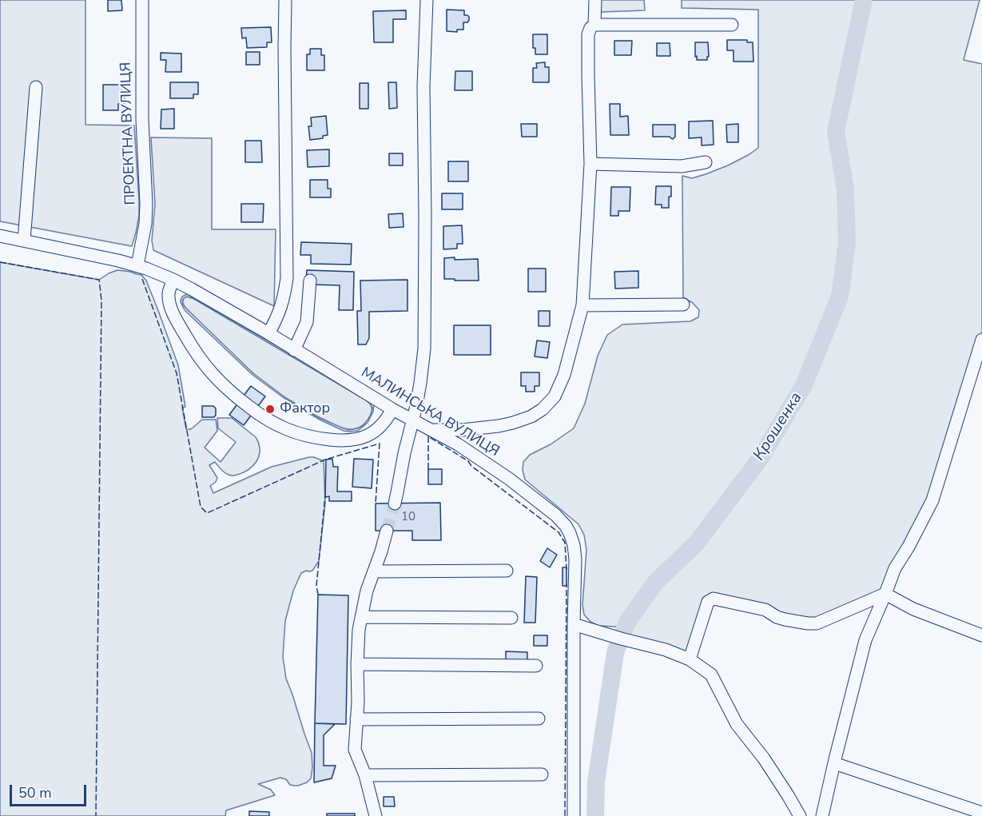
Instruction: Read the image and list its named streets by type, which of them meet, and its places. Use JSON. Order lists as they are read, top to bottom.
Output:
{
  "streets": {
    "street": ["ПРОЕКТНА ВУЛИЦЯ", "МАЛИНСЬКА ВУЛИЦЯ"]
  },
  "crossings": [
    ["ПРОЕКТНА ВУЛИЦЯ", "МАЛИНСЬКА ВУЛИЦЯ"]
  ],
  "water": ["Крошенка"],
  "places": ["Фактор"],
  "house_numbers": ["10"],
  "scale_bar": "50 m"
}
